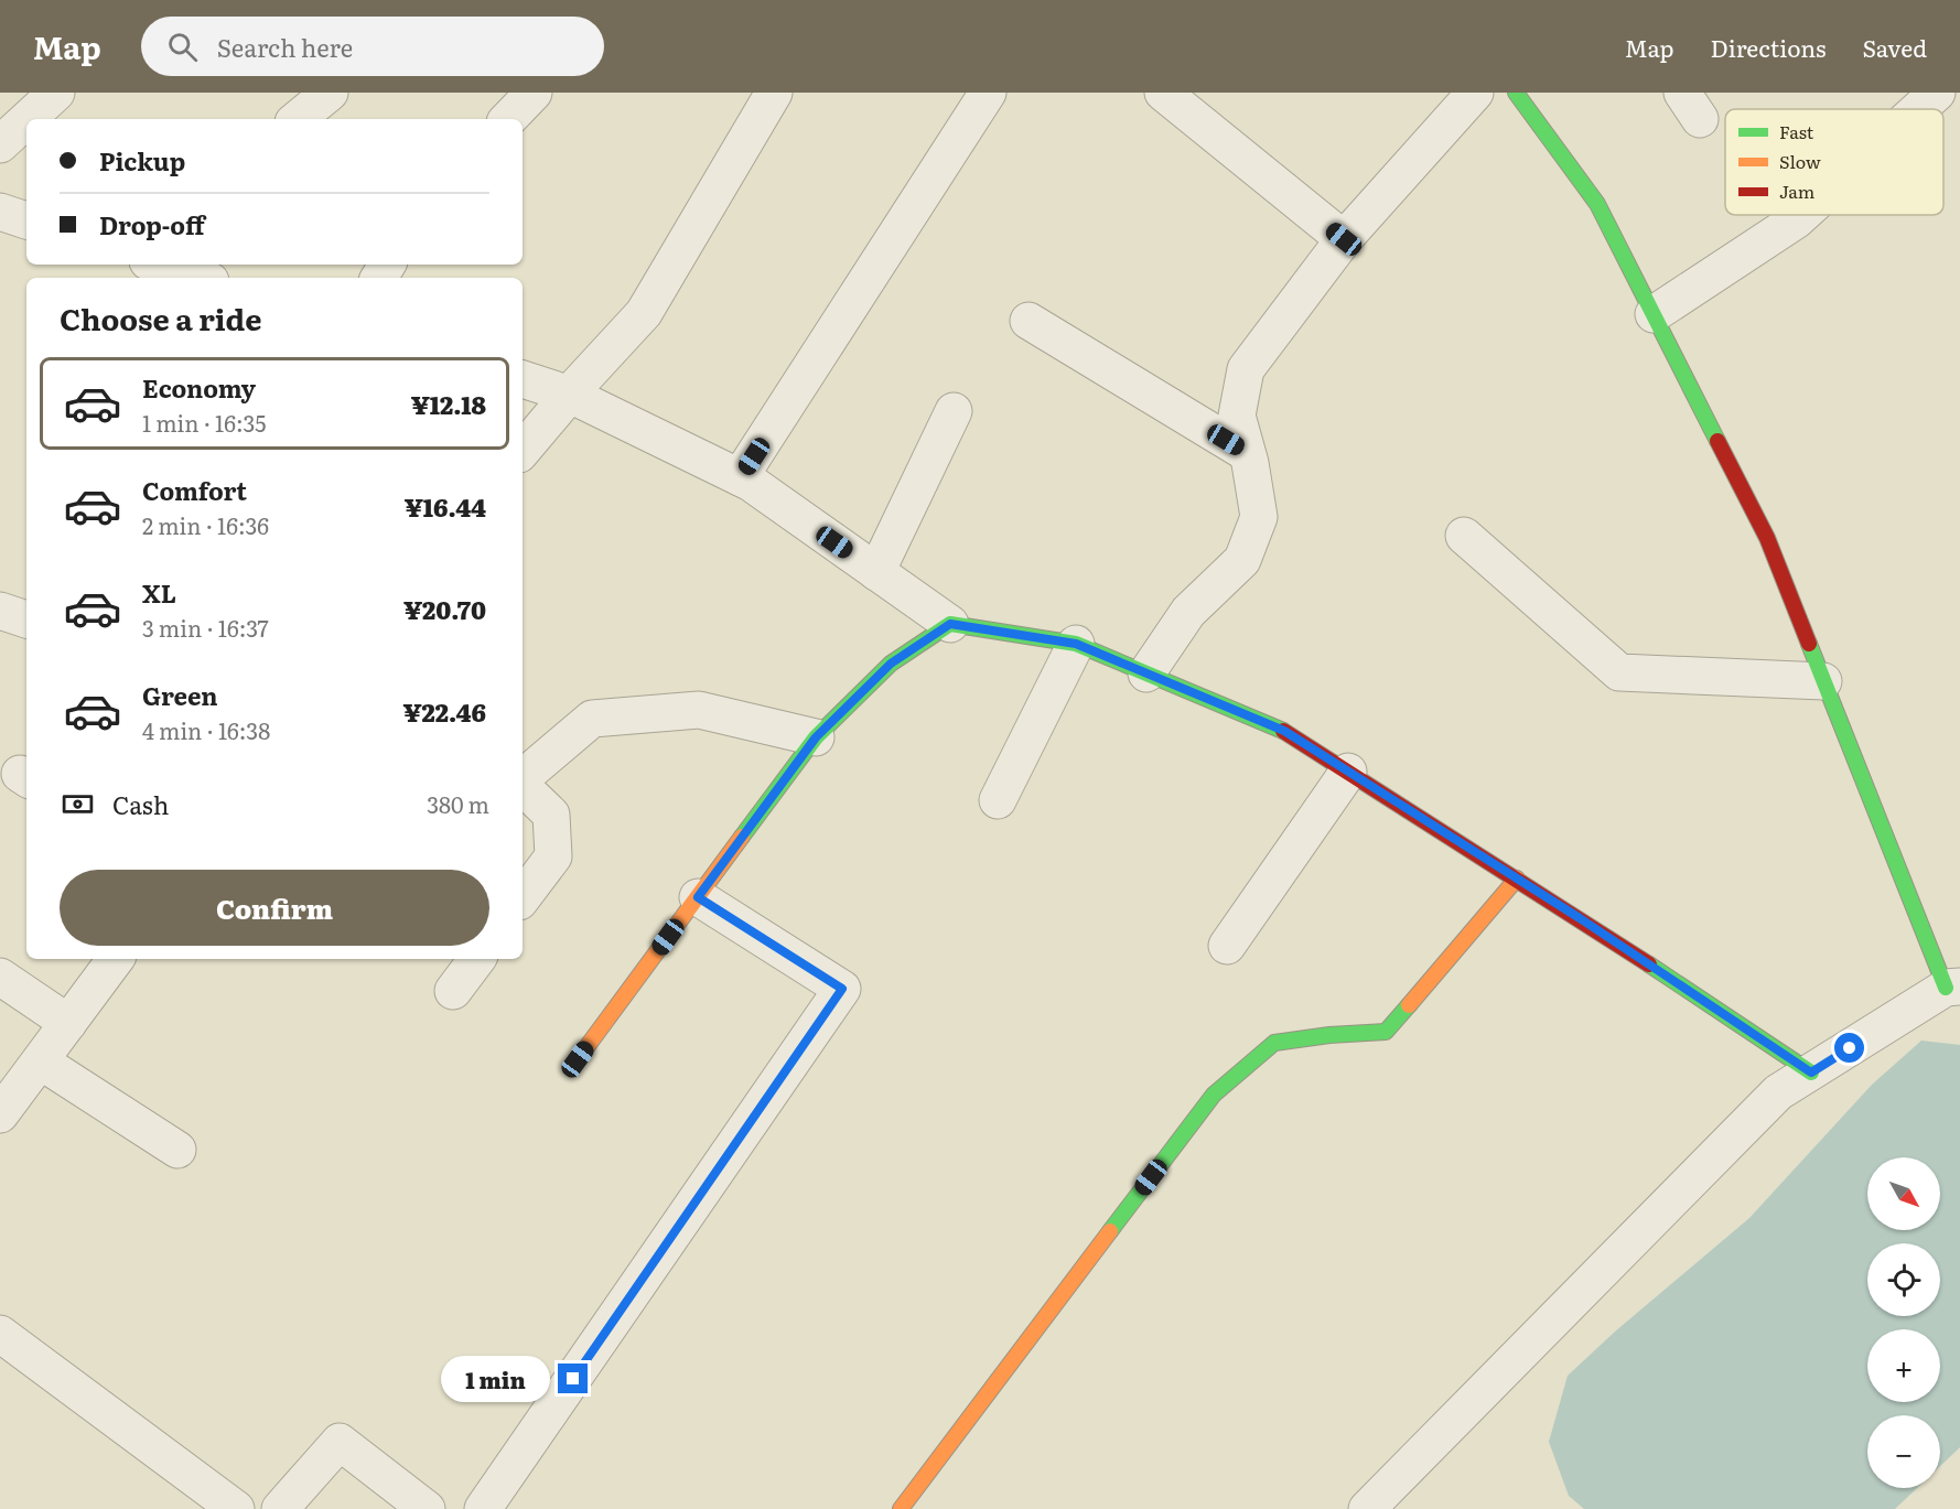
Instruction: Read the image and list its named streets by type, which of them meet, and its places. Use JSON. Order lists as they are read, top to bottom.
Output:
{
  "legend": ["Fast", "Slow", "Jam"],
  "north": "bottom right",
  "page": {
    "header": "Map",
    "search": "Search here",
    "nav": ["Map", "Directions", "Saved"],
    "banner": ["Pickup", "Drop-off"],
    "heading": "Choose a ride",
    "list": [
      {
        "name": "Economy",
        "note": "1 min · 16:35",
        "value": "¥12.18"
      },
      {
        "name": "Comfort",
        "note": "2 min · 16:36",
        "value": "¥16.44"
      },
      {
        "name": "XL",
        "note": "3 min · 16:37",
        "value": "¥20.70"
      },
      {
        "name": "Green",
        "note": "4 min · 16:38",
        "value": "¥22.46"
      }
    ],
    "pay": ["Cash", "380 m"],
    "buttons": "Confirm",
    "map_buttons": ["+", "−"],
    "bubble": "1 min"
  }
}
